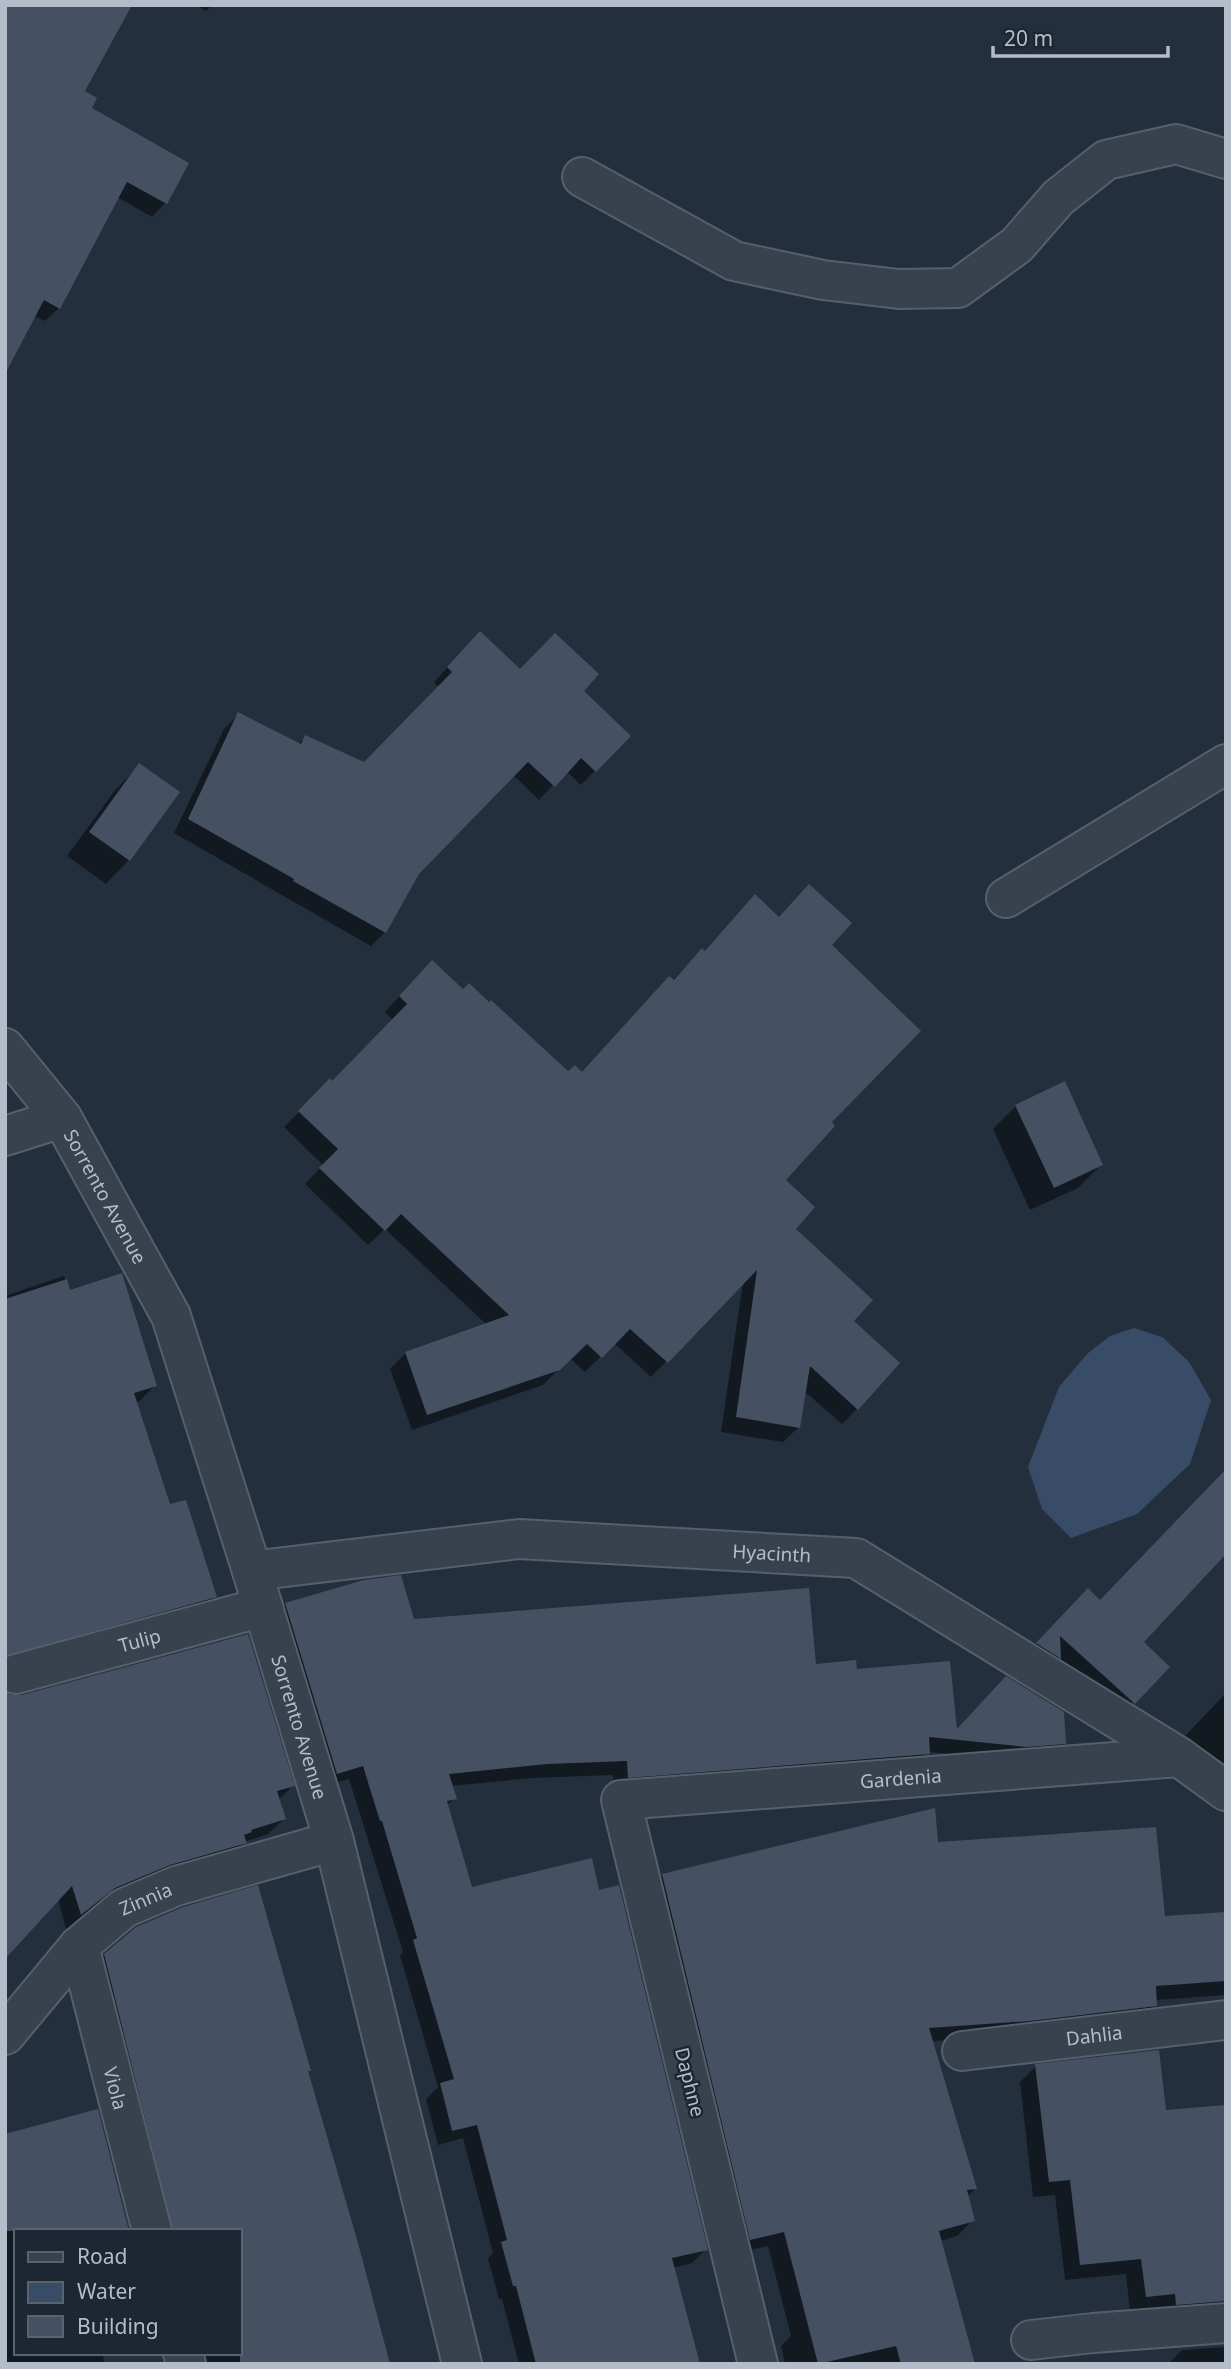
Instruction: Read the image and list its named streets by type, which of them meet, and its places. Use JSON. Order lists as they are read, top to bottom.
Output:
{
  "streets": {
    "street": [
      "Sorrento Avenue",
      "Hyacinth",
      "Tulip",
      "Gardenia",
      "Zinnia",
      "Dahlia",
      "Daphne",
      "Viola"
    ]
  },
  "crossings": [
    ["Sorrento Avenue", "Hyacinth"],
    ["Sorrento Avenue", "Tulip"],
    ["Sorrento Avenue", "Zinnia"],
    ["Hyacinth", "Gardenia"],
    ["Gardenia", "Daphne"],
    ["Zinnia", "Viola"]
  ],
  "legend": ["Road", "Water", "Building"],
  "scale_bar": "20 m"
}
